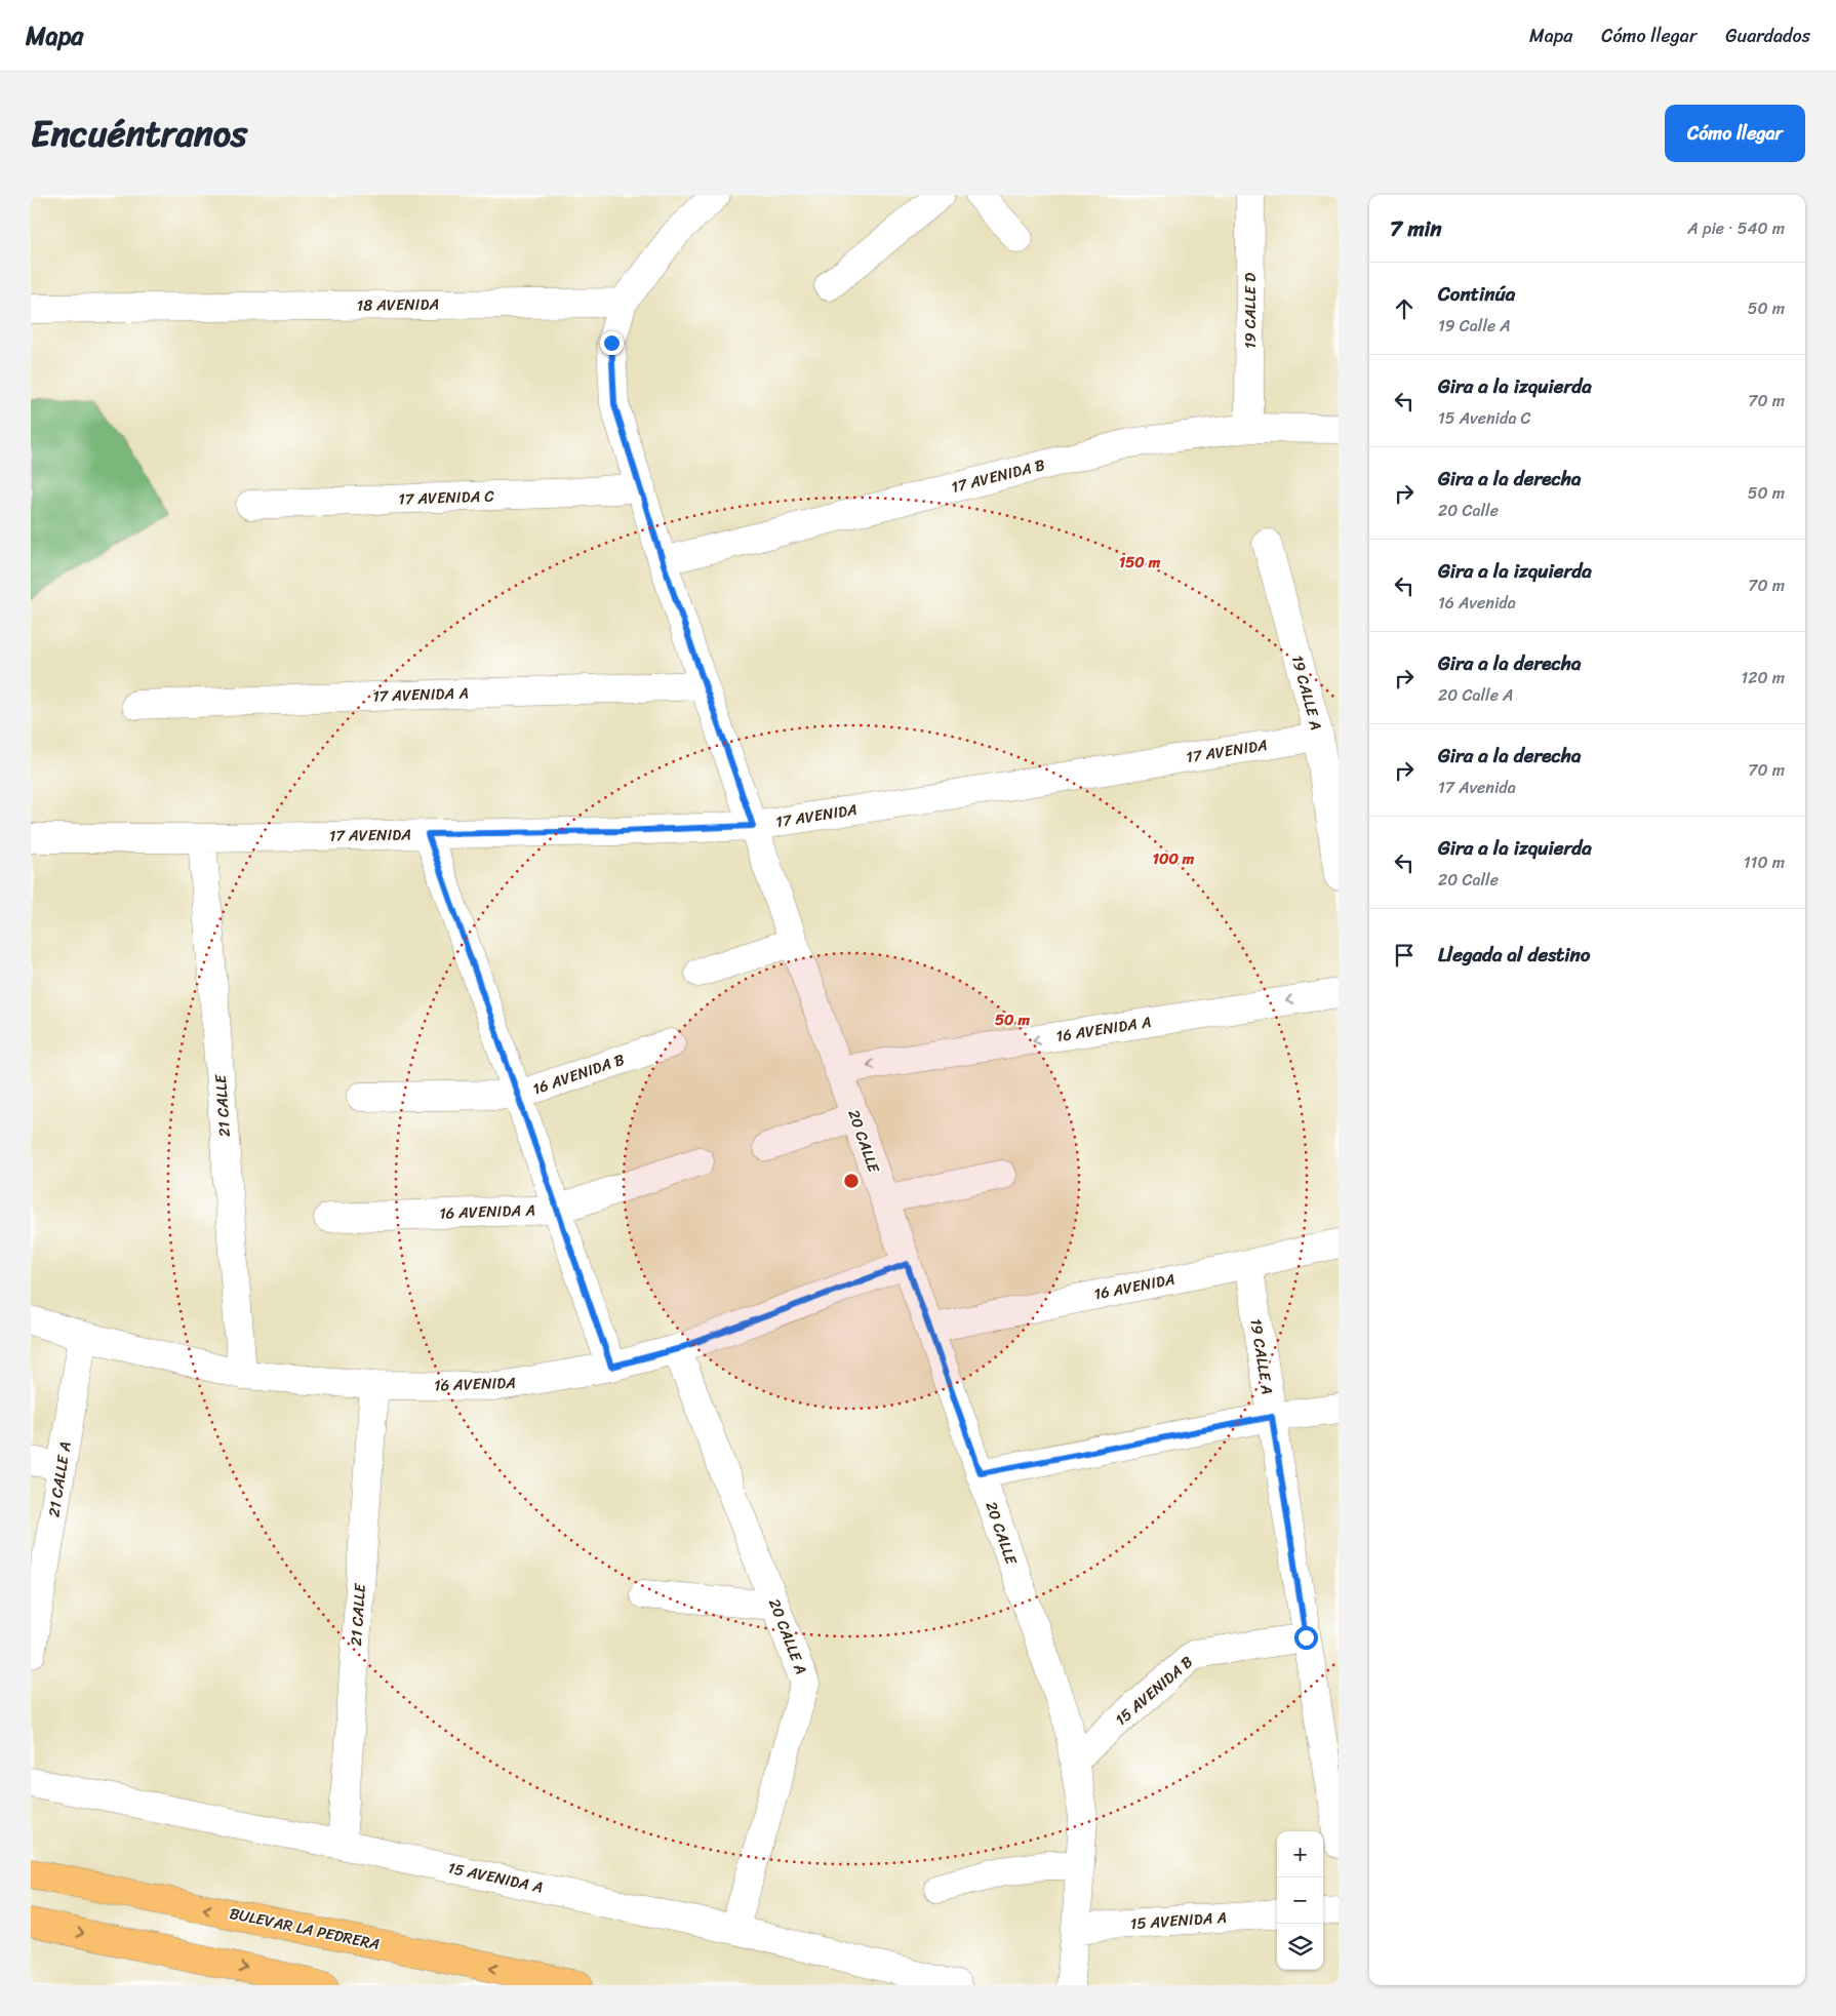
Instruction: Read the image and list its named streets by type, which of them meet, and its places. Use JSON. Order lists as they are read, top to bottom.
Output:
{
  "streets": {
    "main road": ["BULEVAR LA PEDRERA"],
    "street": [
      "18 AVENIDA",
      "19 CALLE D",
      "17 AVENIDA B",
      "17 AVENIDA C",
      "19 CALLE A",
      "17 AVENIDA A",
      "17 AVENIDA",
      "16 AVENIDA A",
      "16 AVENIDA B",
      "21 CALLE",
      "20 CALLE",
      "16 AVENIDA",
      "21 CALLE A",
      "20 CALLE A",
      "15 AVENIDA B",
      "15 AVENIDA A"
    ]
  },
  "crossings": [
    ["18 AVENIDA", "20 CALLE"],
    ["19 CALLE D", "17 AVENIDA B"],
    ["17 AVENIDA B", "20 CALLE"],
    ["17 AVENIDA C", "20 CALLE"],
    ["19 CALLE A", "17 AVENIDA"],
    ["19 CALLE A", "16 AVENIDA"],
    ["19 CALLE A", "15 AVENIDA B"],
    ["17 AVENIDA A", "20 CALLE"],
    ["17 AVENIDA", "21 CALLE"],
    ["17 AVENIDA", "20 CALLE"],
    ["16 AVENIDA A", "20 CALLE"],
    ["21 CALLE", "16 AVENIDA"],
    ["21 CALLE", "15 AVENIDA A"],
    ["20 CALLE", "16 AVENIDA"],
    ["20 CALLE", "15 AVENIDA B"],
    ["20 CALLE", "15 AVENIDA A"],
    ["16 AVENIDA", "21 CALLE A"],
    ["16 AVENIDA", "20 CALLE A"],
    ["20 CALLE A", "15 AVENIDA A"]
  ],
  "one_way": ["16 AVENIDA A"],
  "page": {
    "header": "Mapa",
    "nav": ["Mapa", "Cómo llegar", "Guardados"],
    "title": "Encuéntranos",
    "buttons": "Cómo llegar",
    "heading": ["7 min", "A pie · 540 m"],
    "list": [
      ["Continúa", "19 Calle A", "50 m"],
      ["Gira a la izquierda", "15 Avenida C", "70 m"],
      ["Gira a la derecha", "20 Calle", "50 m"],
      ["Gira a la izquierda", "16 Avenida", "70 m"],
      ["Gira a la derecha", "20 Calle A", "120 m"],
      ["Gira a la derecha", "17 Avenida", "70 m"],
      ["Gira a la izquierda", "20 Calle", "110 m"],
      "Llegada al destino"
    ],
    "map_buttons": ["+", "−"]
  },
  "rings": ["150 m", "100 m", "50 m"]
}
